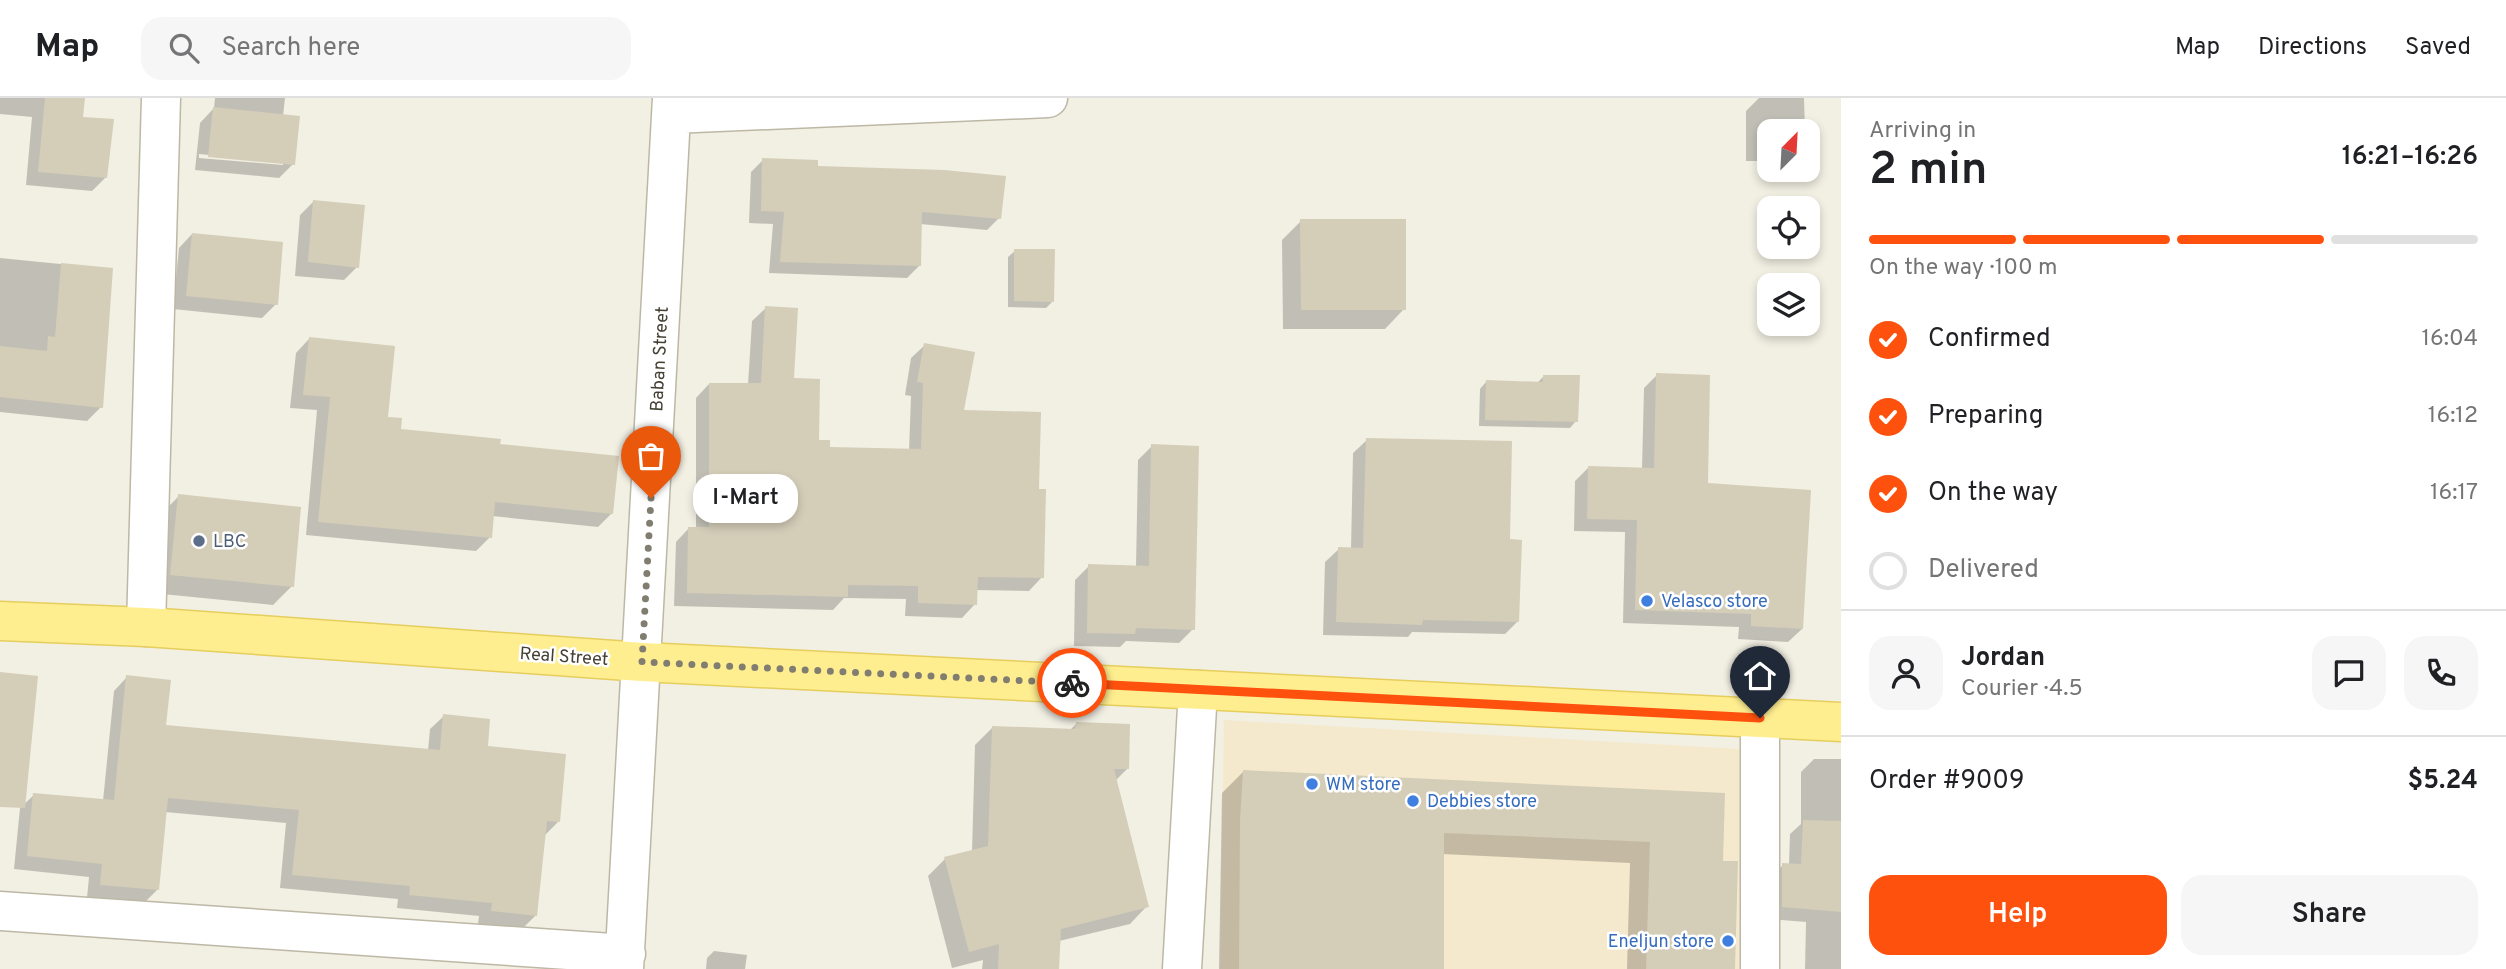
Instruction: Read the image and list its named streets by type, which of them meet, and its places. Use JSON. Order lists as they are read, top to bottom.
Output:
{
  "streets": {
    "main road": ["Real Street"],
    "street": ["Baban Street"]
  },
  "crossings": [
    ["Baban Street", "Real Street"]
  ],
  "places": [
    "I-Mart",
    "LBC",
    "Velasco store",
    "WM store",
    "Debbies store",
    "Eneljun store"
  ],
  "north": "top right",
  "page": {
    "header": "Map",
    "search": "Search here",
    "nav": ["Map", "Directions", "Saved"],
    "heading": ["2 min", "Arriving in", "16:21–16:26"],
    "panel": [
      "Jordan",
      "Courier · 4.5",
      "Order #9009",
      "$5.24"
    ],
    "bar": "On the way · 100 m",
    "list": [
      ["Confirmed", "16:04"],
      ["Preparing", "16:12"],
      ["On the way", "16:17"],
      "Delivered"
    ],
    "bubble": "I-Mart",
    "buttons": ["Help", "Share"]
  }
}
